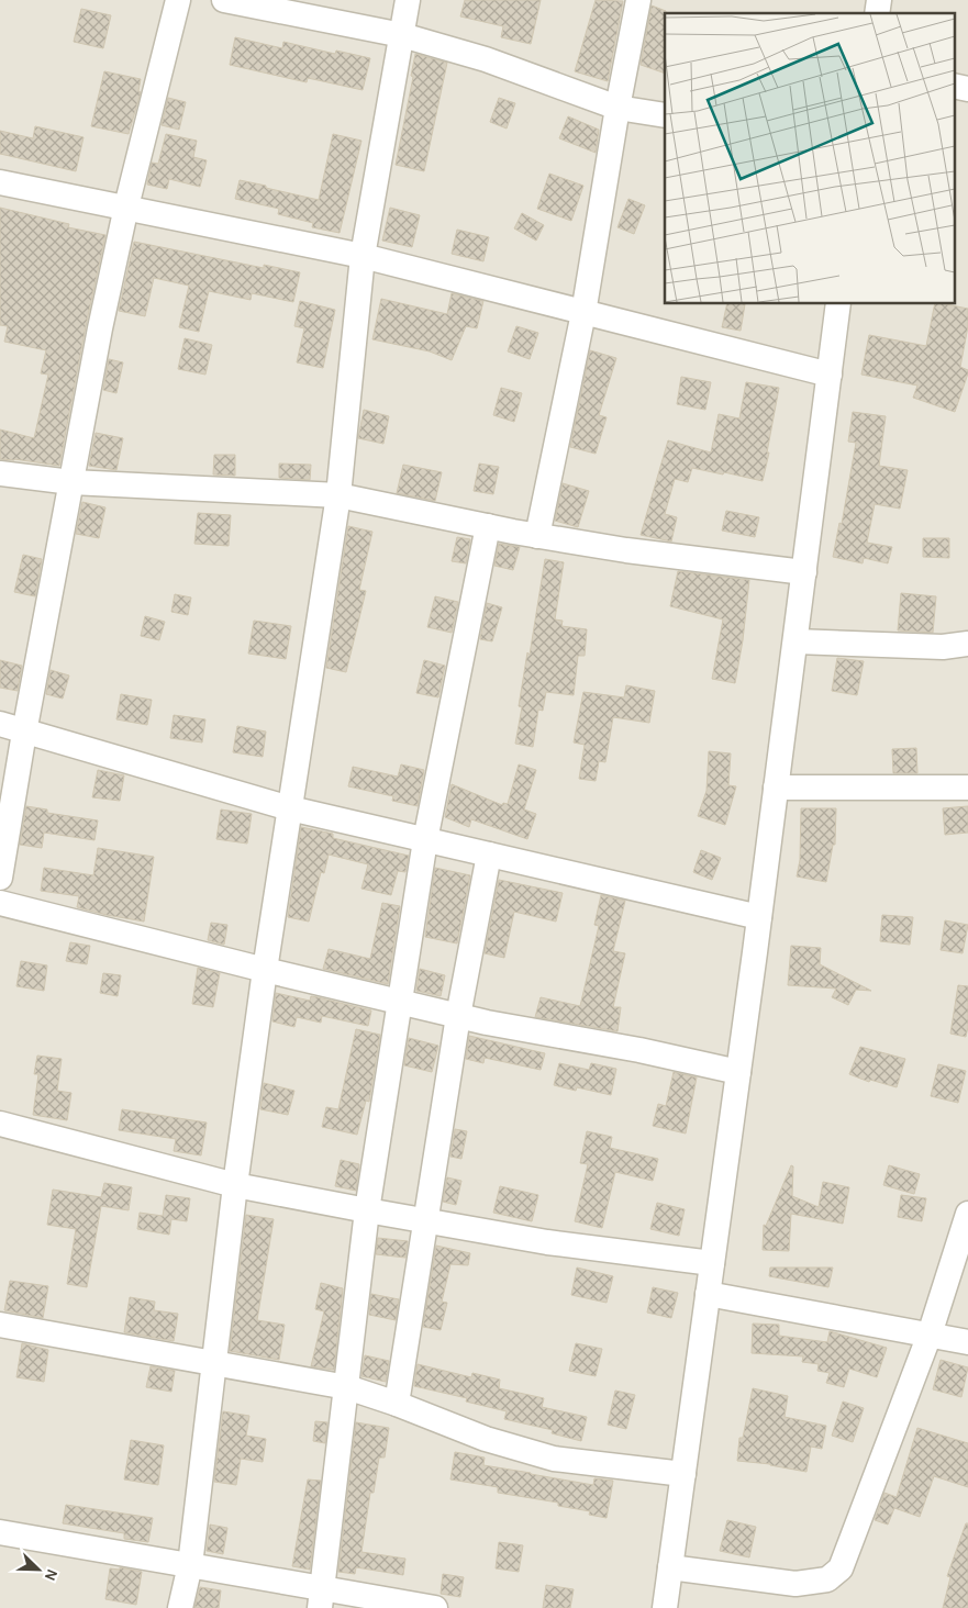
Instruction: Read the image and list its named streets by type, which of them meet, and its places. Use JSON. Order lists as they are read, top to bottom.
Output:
{
  "north": "bottom right"
}
